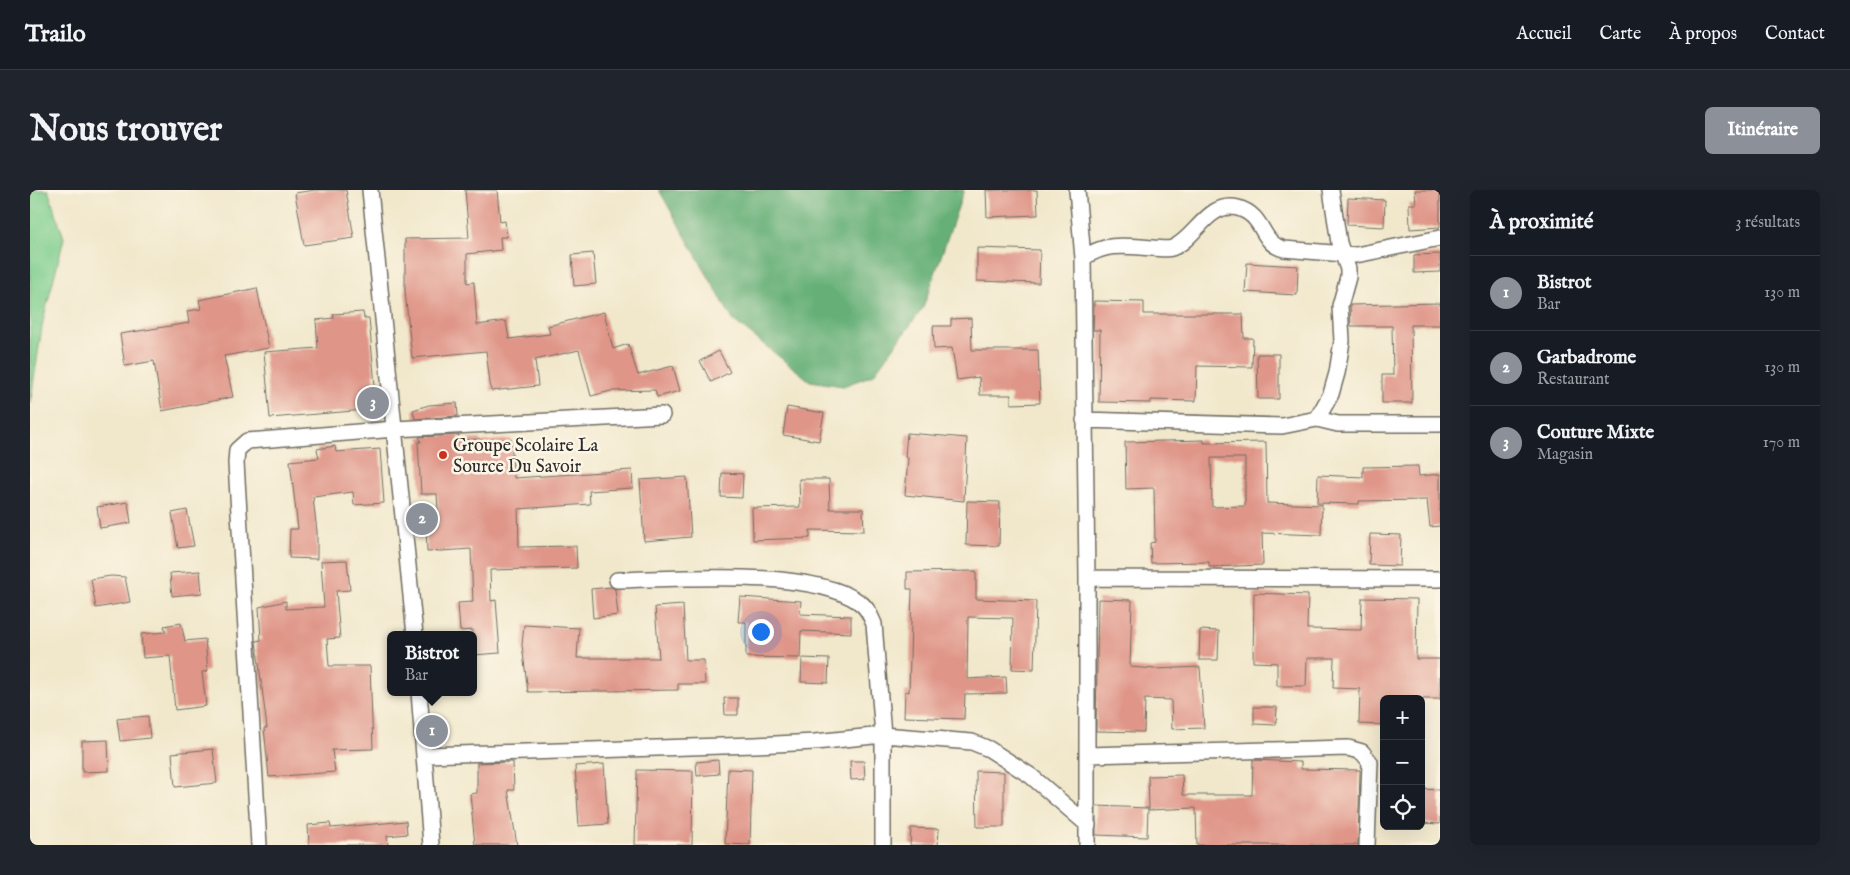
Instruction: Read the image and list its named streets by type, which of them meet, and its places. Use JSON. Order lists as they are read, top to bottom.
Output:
{
  "places": ["Groupe Scolaire La Source Du Savoir"],
  "page": {
    "header": "Trailo",
    "nav": [
      "Accueil",
      "Carte",
      "À propos",
      "Contact"
    ],
    "buttons": "Itinéraire",
    "title": "Nous trouver",
    "heading": ["À proximité", "3 résultats"],
    "list": [
      {
        "mark": "1",
        "name": "Bistrot",
        "note": "Bar",
        "value": "130 m"
      },
      {
        "mark": "2",
        "name": "Garbadrome",
        "note": "Restaurant",
        "value": "130 m"
      },
      {
        "mark": "3",
        "name": "Couture Mixte",
        "note": "Magasin",
        "value": "170 m"
      }
    ],
    "pins": ["3", "2", "1"],
    "popup": ["Bistrot", "Bar"],
    "map_buttons": ["+", "−"]
  }
}
